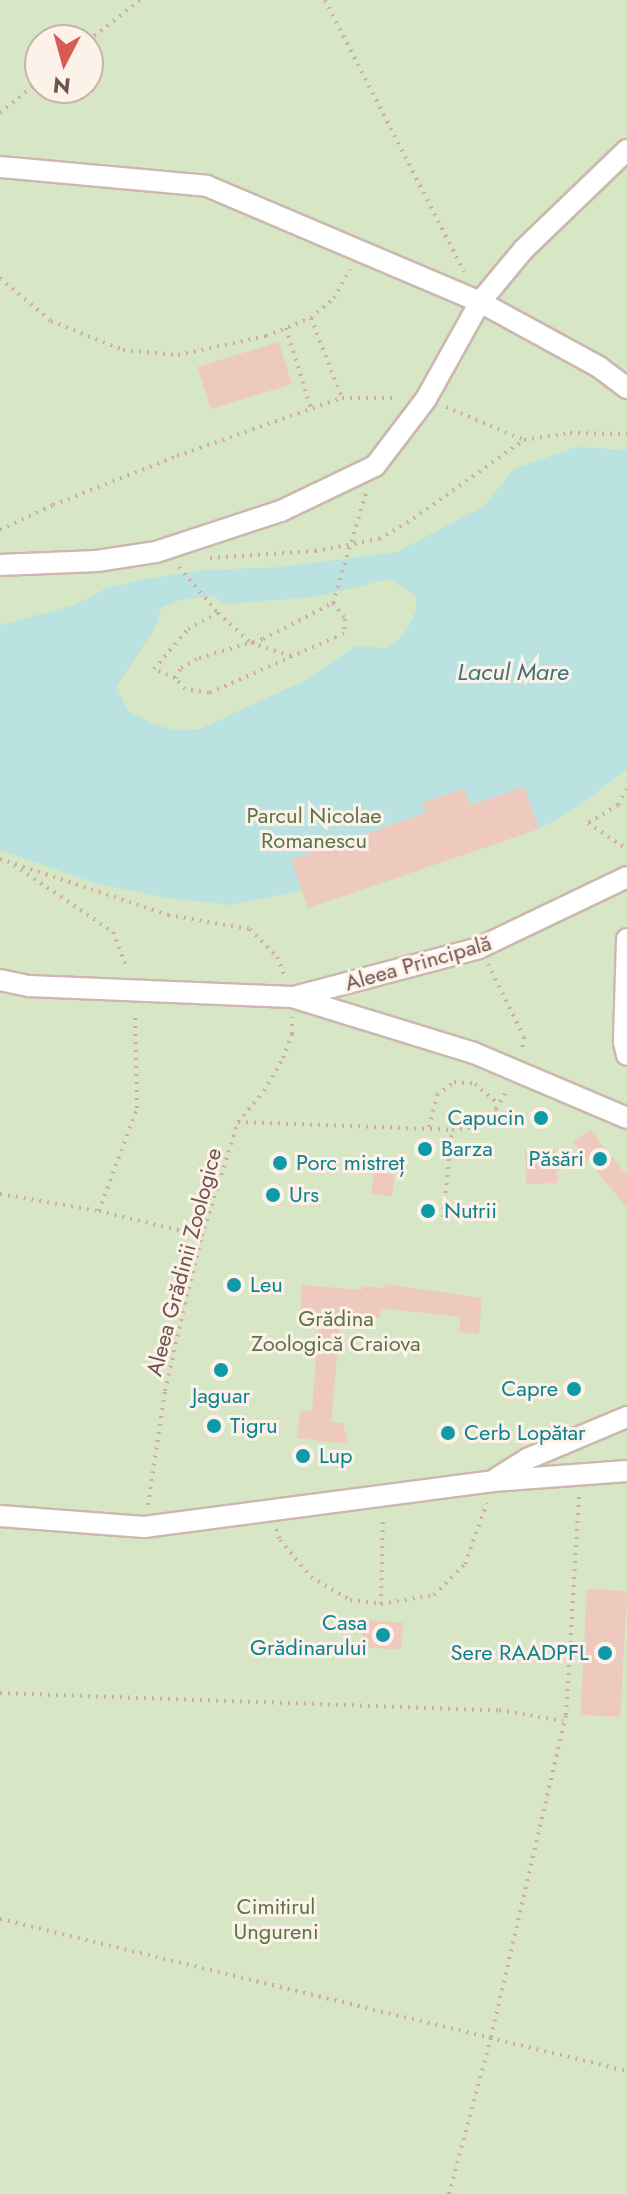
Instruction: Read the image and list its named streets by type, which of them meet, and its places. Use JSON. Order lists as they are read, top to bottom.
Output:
{
  "streets": {
    "street": ["Aleea Principală"],
    "path": ["Aleea Grădinii Zoologice"]
  },
  "crossings": [
    ["Aleea Principală", "Aleea Grădinii Zoologice"]
  ],
  "water": ["Lacul Mare"],
  "parks": ["Parcul Nicolae Romanescu", "Grădina Zoologică Craiova", "Cimitirul Ungureni"],
  "places": [
    "Capucin",
    "Barza",
    "Păsări",
    "Porc mistreț",
    "Urs",
    "Nutrii",
    "Leu",
    "Jaguar",
    "Capre",
    "Tigru",
    "Cerb Lopătar",
    "Lup",
    "Casa Grădinarului",
    "Sere RAADPFL"
  ],
  "north": "bottom"
}
